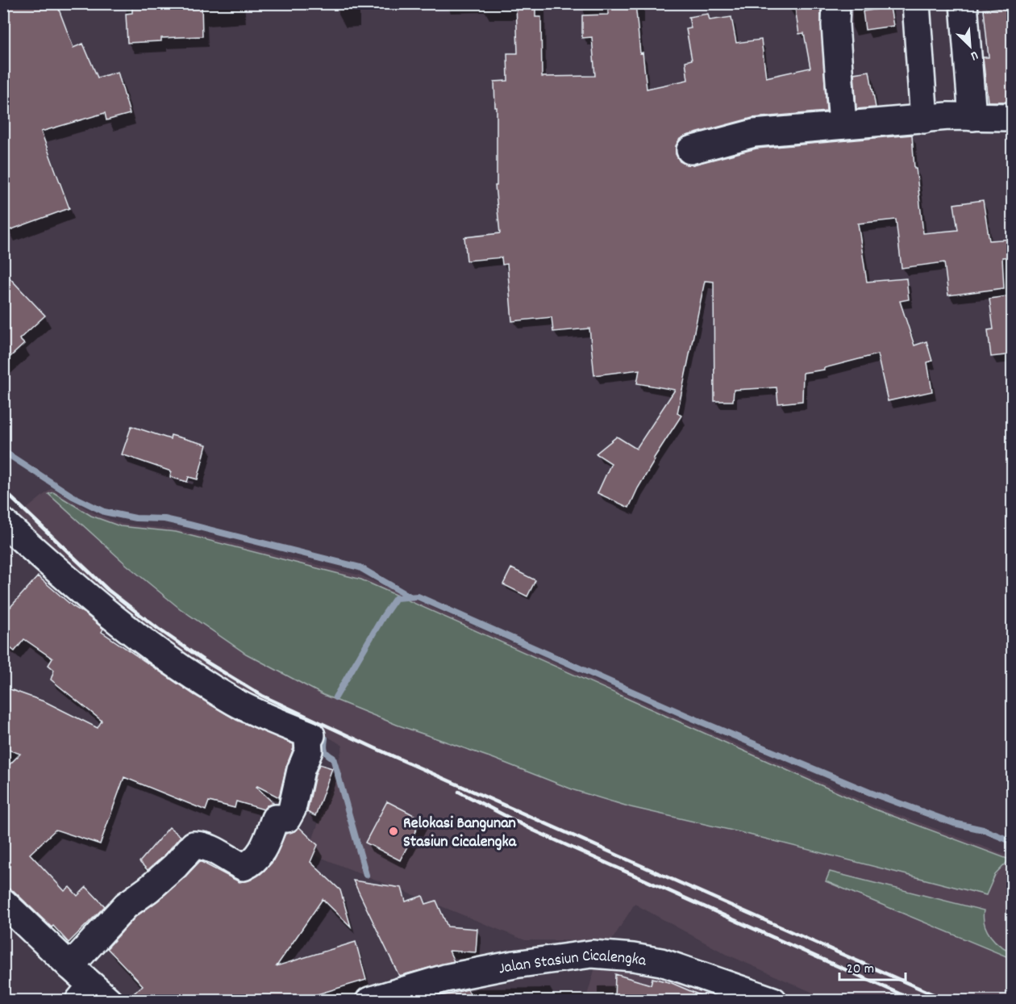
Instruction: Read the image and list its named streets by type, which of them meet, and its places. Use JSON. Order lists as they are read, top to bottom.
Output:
{
  "streets": {
    "street": ["Jalan Stasiun Cicalengka"]
  },
  "places": ["Relokasi Bangunan Stasiun Cicalengka"],
  "scale_bar": "20 m",
  "north": "bottom right"
}
